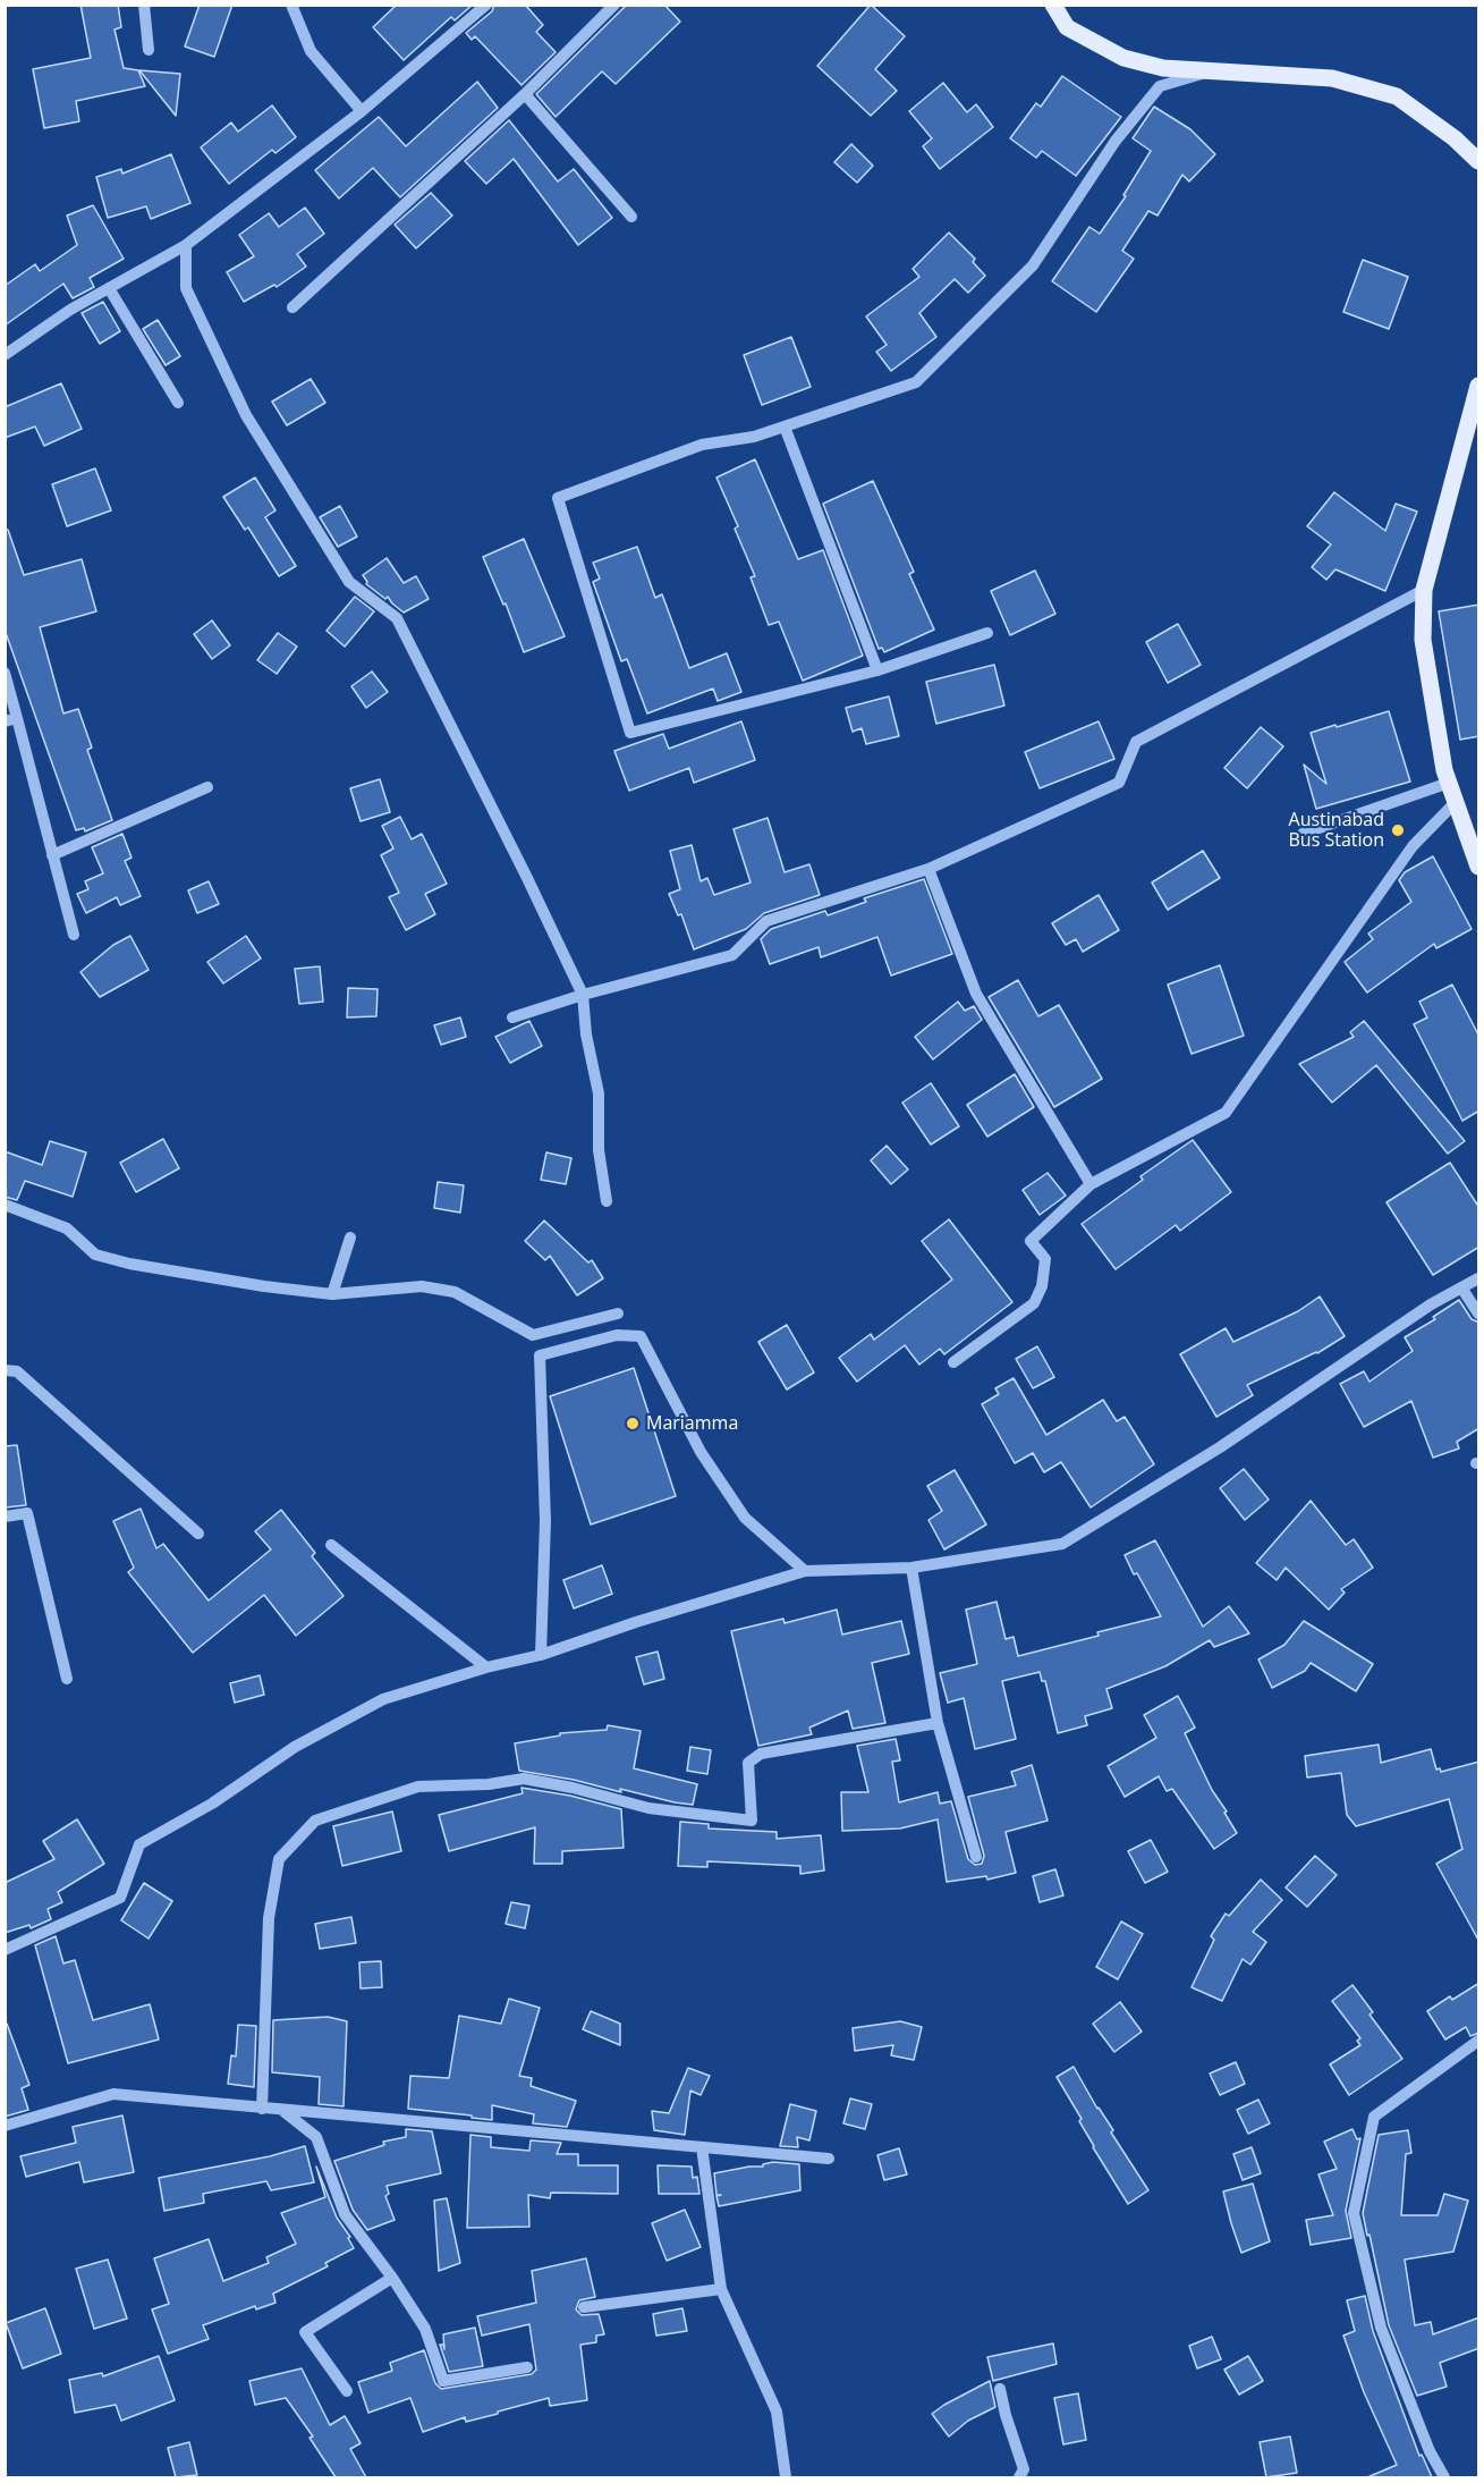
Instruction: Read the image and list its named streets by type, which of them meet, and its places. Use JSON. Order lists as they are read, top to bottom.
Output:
{
  "places": ["Austinabad Bus Station", "Mariamma"]
}
